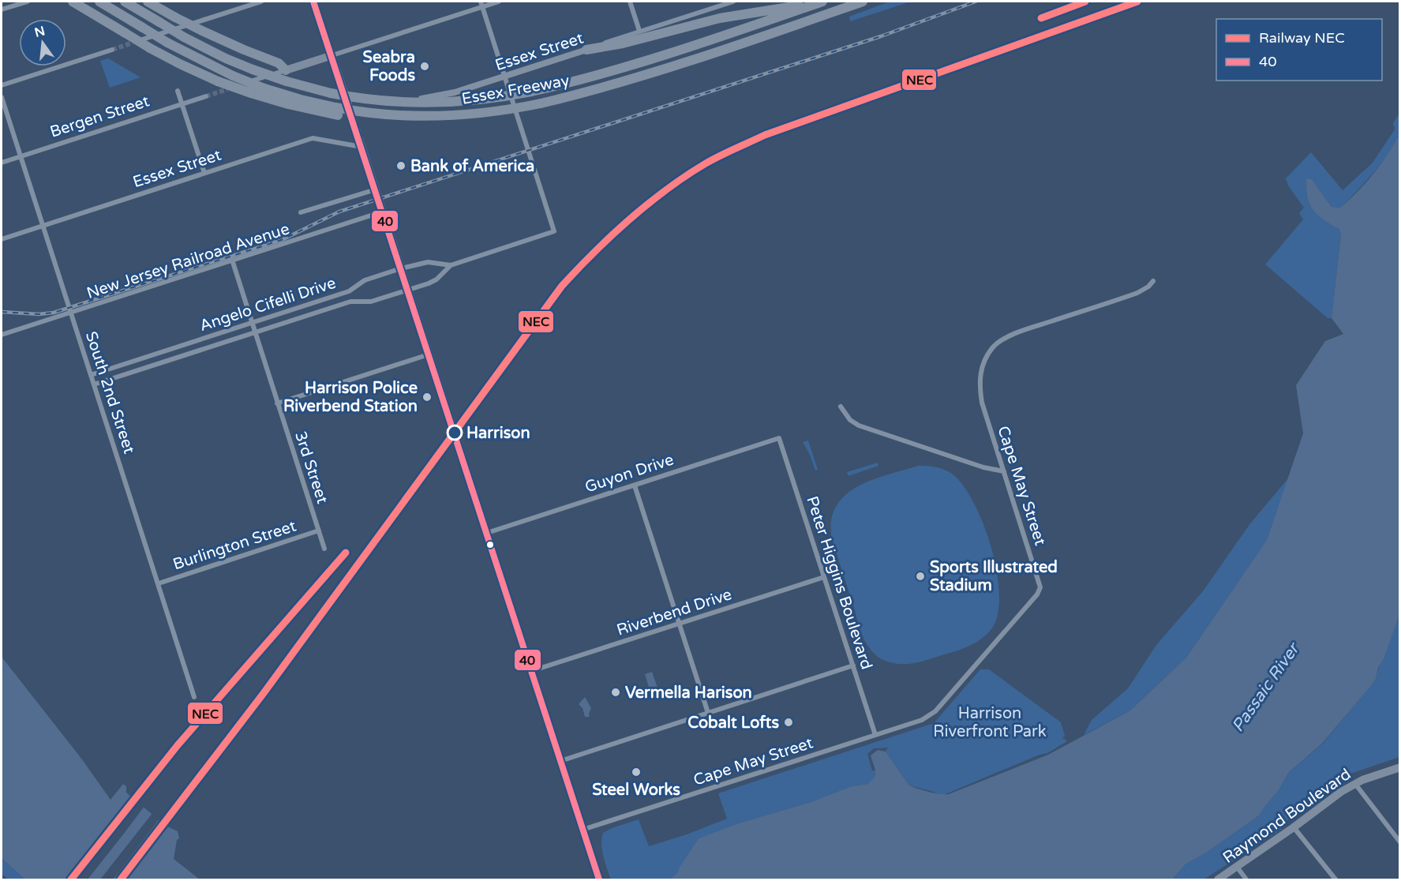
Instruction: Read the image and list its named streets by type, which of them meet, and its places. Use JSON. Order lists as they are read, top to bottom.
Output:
{
  "streets": {
    "highway": ["Essex Freeway"],
    "main road": ["Raymond Boulevard"],
    "street": [
      "Essex Street",
      "Bergen Street",
      "New Jersey Railroad Avenue",
      "Angelo Cifelli Drive",
      "South 2nd Street",
      "3rd Street",
      "Guyon Drive",
      "Cape May Street",
      "Burlington Street",
      "Peter Higgins Boulevard",
      "Riverbend Drive"
    ]
  },
  "crossings": [
    ["Essex Street", "Angelo Cifelli Drive"],
    ["Essex Street", "South 2nd Street"],
    ["Bergen Street", "South 2nd Street"],
    ["New Jersey Railroad Avenue", "South 2nd Street"],
    ["New Jersey Railroad Avenue", "3rd Street"],
    ["Angelo Cifelli Drive", "South 2nd Street"],
    ["Angelo Cifelli Drive", "3rd Street"],
    ["South 2nd Street", "Burlington Street"],
    ["3rd Street", "Burlington Street"],
    ["Guyon Drive", "Peter Higgins Boulevard"],
    ["Cape May Street", "Peter Higgins Boulevard"],
    ["Peter Higgins Boulevard", "Riverbend Drive"]
  ],
  "water": ["Passaic River"],
  "parks": ["Harrison Riverfront Park"],
  "places": [
    "Seabra Foods",
    "Bank of America",
    "Harrison Police Riverbend Station",
    "Harrison",
    "Sports Illustrated Stadium",
    "Vermella Harison",
    "Cobalt Lofts",
    "Steel Works"
  ],
  "lines": ["rail line NEC", "transit line 40"],
  "legend": ["Railway NEC", "40"],
  "north": "top"
}
